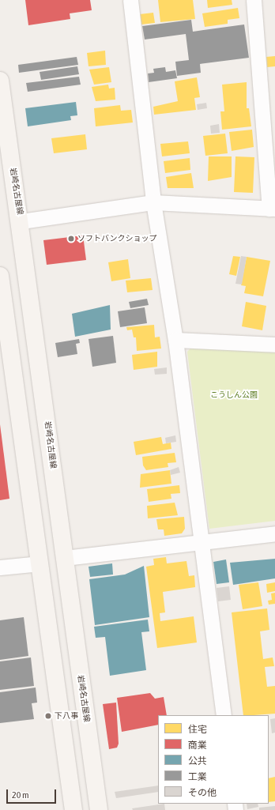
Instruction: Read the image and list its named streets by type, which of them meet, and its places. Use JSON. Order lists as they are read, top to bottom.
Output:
{
  "streets": {
    "main road": ["岩崎名古屋線"]
  },
  "parks": ["こうしん公園"],
  "places": ["ソフトバンクショップ", "下八事"],
  "legend": [
    "住宅",
    "商業",
    "公共",
    "工業",
    "その他"
  ],
  "scale_bar": "20 m"
}
